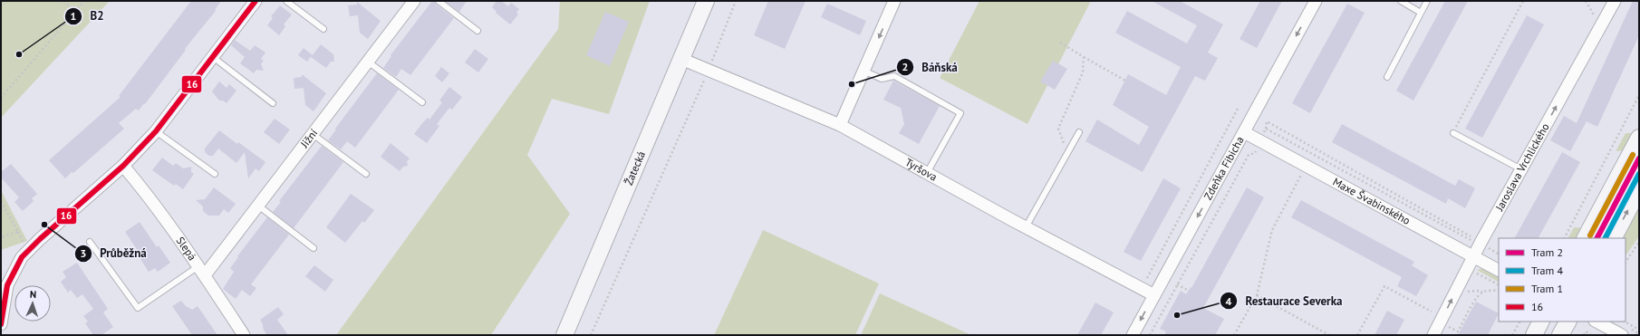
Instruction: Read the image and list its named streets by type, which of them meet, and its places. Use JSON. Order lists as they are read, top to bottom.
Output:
{
  "streets": {
    "street": [
      "Jižní",
      "Jaroslava Vrchlického",
      "Žatecká",
      "Zdeňka Fibicha",
      "Tyršova",
      "Maxe Švabinského",
      "Slepá"
    ]
  },
  "crossings": [
    ["Jižní", "Slepá"],
    ["Jaroslava Vrchlického", "Maxe Švabinského"],
    ["Žatecká", "Tyršova"],
    ["Zdeňka Fibicha", "Tyršova"],
    ["Zdeňka Fibicha", "Maxe Švabinského"]
  ],
  "one_way": ["Zdeňka Fibicha"],
  "places": [
    "B2",
    "Báňská",
    "Průběžná",
    "Restaurace Severka"
  ],
  "lines": [
    "transit line 16",
    "tram line 1",
    "tram line 2",
    "tram line 4"
  ],
  "legend": [
    "Tram 2",
    "Tram 4",
    "Tram 1",
    "16"
  ],
  "north": "top"
}
